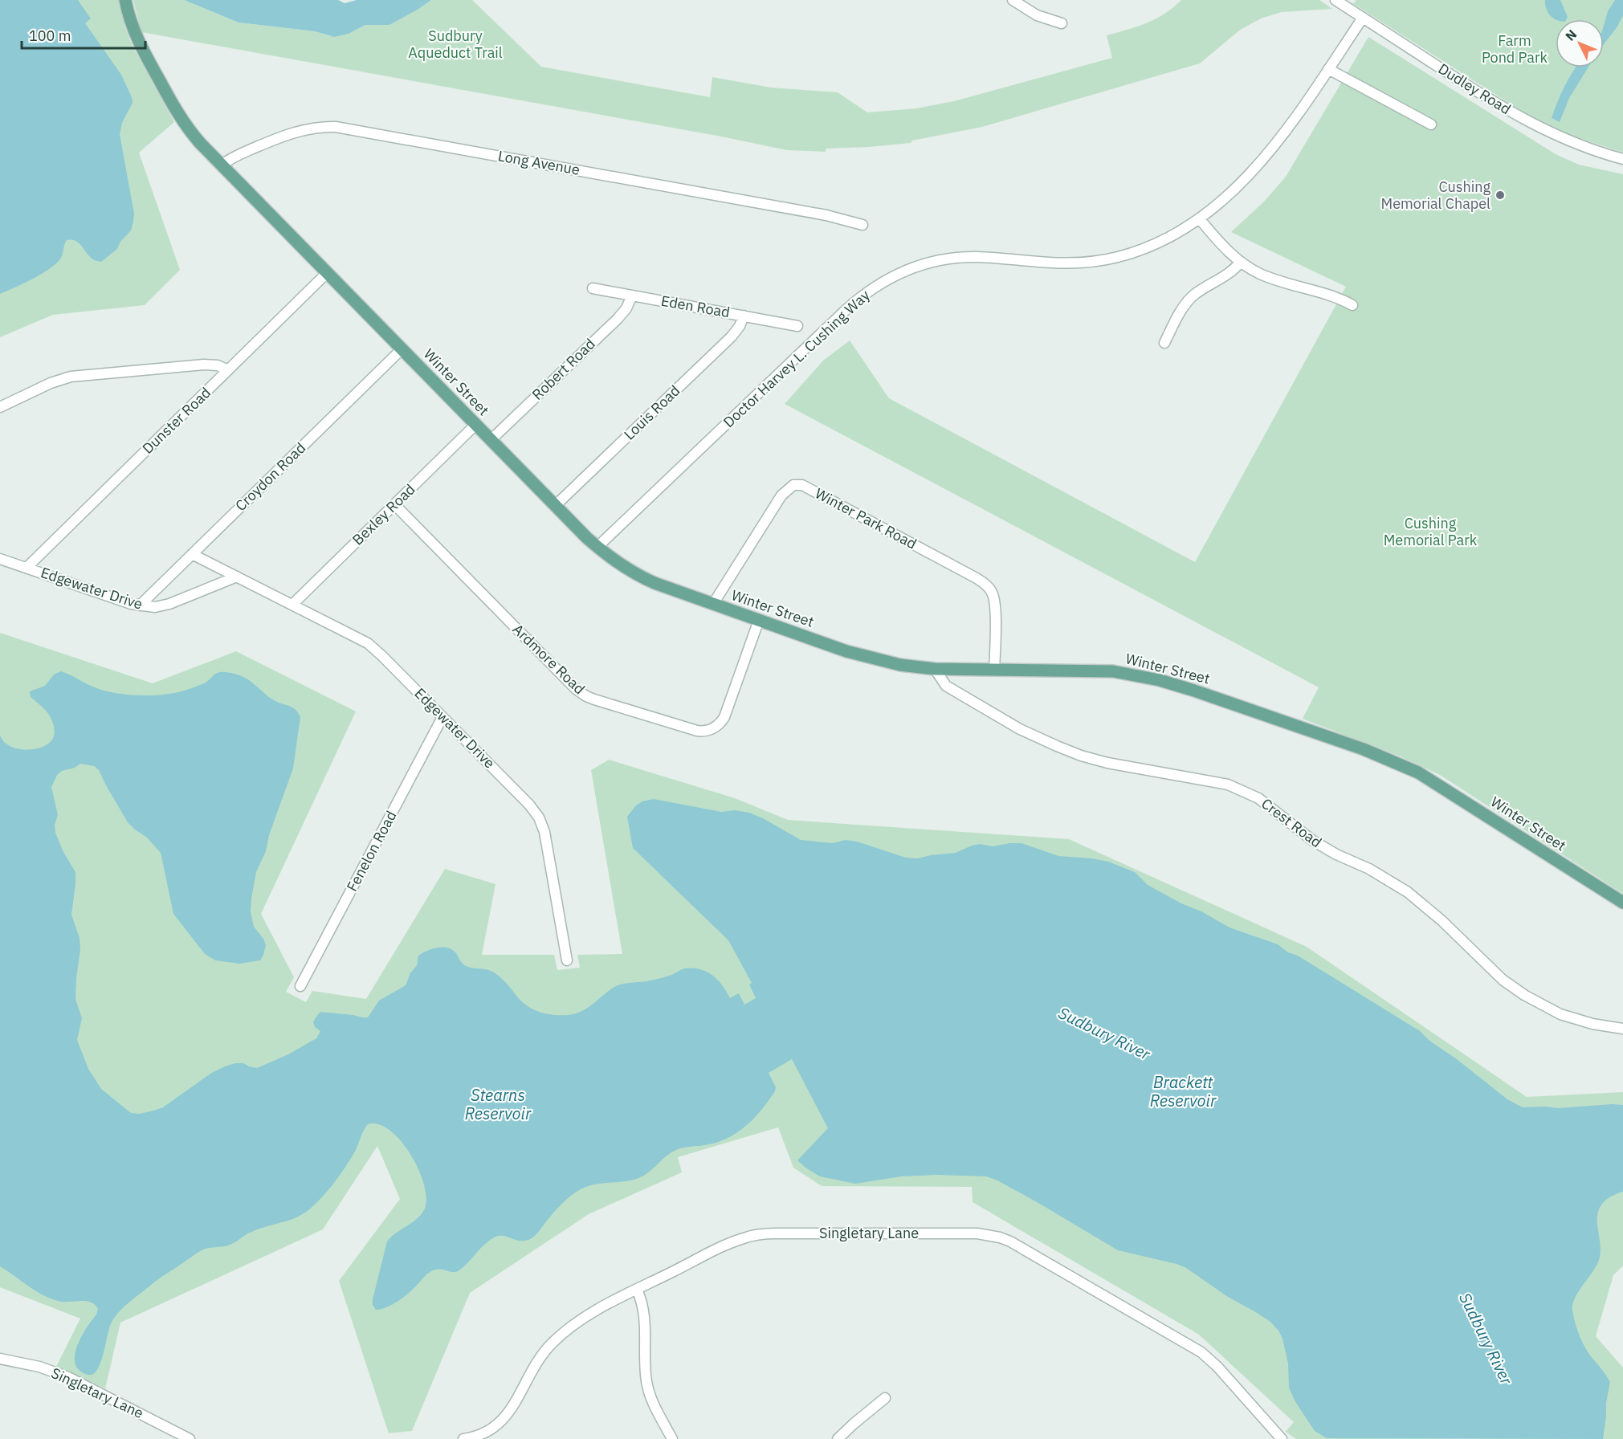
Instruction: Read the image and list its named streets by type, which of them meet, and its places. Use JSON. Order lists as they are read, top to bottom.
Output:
{
  "streets": {
    "main road": ["Winter Street"],
    "street": [
      "Dudley Road",
      "Long Avenue",
      "Eden Road",
      "Doctor Harvey L. Cushing Way",
      "Robert Road",
      "Louis Road",
      "Dunster Road",
      "Croydon Road",
      "Bexley Road",
      "Winter Park Road",
      "Edgewater Drive",
      "Ardmore Road",
      "Crest Road",
      "Fenelon Road",
      "Singletary Lane"
    ]
  },
  "crossings": [
    ["Dudley Road", "Doctor Harvey L. Cushing Way"],
    ["Long Avenue", "Winter Street"],
    ["Eden Road", "Robert Road"],
    ["Eden Road", "Louis Road"],
    ["Doctor Harvey L. Cushing Way", "Winter Street"],
    ["Robert Road", "Winter Street"],
    ["Winter Street", "Louis Road"],
    ["Winter Street", "Dunster Road"],
    ["Winter Street", "Croydon Road"],
    ["Winter Street", "Bexley Road"],
    ["Winter Street", "Winter Park Road"],
    ["Winter Street", "Ardmore Road"],
    ["Winter Street", "Crest Road"],
    ["Dunster Road", "Edgewater Drive"],
    ["Croydon Road", "Edgewater Drive"],
    ["Bexley Road", "Edgewater Drive"],
    ["Bexley Road", "Ardmore Road"],
    ["Edgewater Drive", "Fenelon Road"]
  ],
  "water": ["Sudbury River", "Brackett Reservoir", "Stearns Reservoir"],
  "parks": ["Sudbury Aqueduct Trail", "Farm Pond Park", "Cushing Memorial Park"],
  "places": ["Cushing Memorial Chapel"],
  "scale_bar": "100 m",
  "north": "top left"
}
